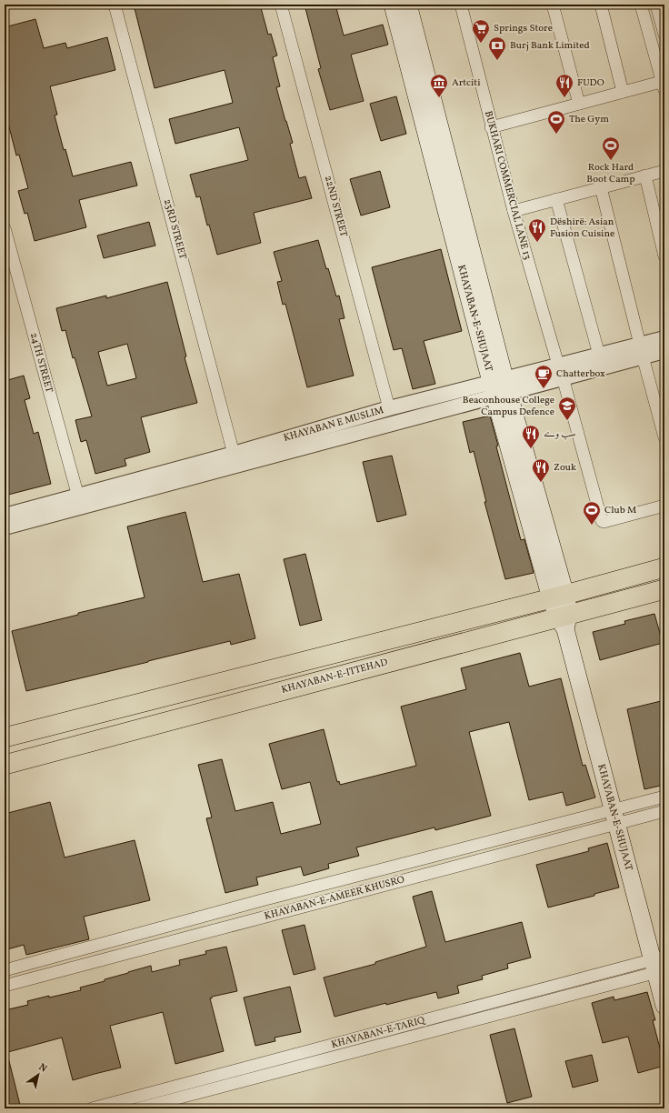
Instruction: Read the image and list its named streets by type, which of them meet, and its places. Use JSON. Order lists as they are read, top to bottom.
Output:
{
  "streets": {
    "main road": ["KHAYABAN-E-SHUJAAT", "KHAYABAN-E-ITTEHAD"],
    "street": [
      "BUKHARI COMMERCIAL LANE 13",
      "22ND STREET",
      "23RD STREET",
      "24TH STREET",
      "KHAYABAN E MUSLIM",
      "KHAYABAN-E-AMEER KHUSRO",
      "KHAYABAN-E-TARIQ"
    ]
  },
  "crossings": [
    ["BUKHARI COMMERCIAL LANE 13", "KHAYABAN E MUSLIM"],
    ["22ND STREET", "KHAYABAN E MUSLIM"],
    ["23RD STREET", "KHAYABAN E MUSLIM"],
    ["KHAYABAN-E-SHUJAAT", "KHAYABAN E MUSLIM"],
    ["KHAYABAN-E-SHUJAAT", "KHAYABAN-E-ITTEHAD"],
    ["KHAYABAN-E-SHUJAAT", "KHAYABAN-E-AMEER KHUSRO"],
    ["KHAYABAN-E-SHUJAAT", "KHAYABAN-E-TARIQ"],
    ["24TH STREET", "KHAYABAN E MUSLIM"]
  ],
  "places": {
    "supermarket": ["Springs Store"],
    "bank": ["Burj Bank Limited"],
    "museum": ["Artciti"],
    "restaurant": [
      "FUDO",
      "Dëshirë: Asian Fusion Cuisine",
      "سب وے",
      "Zouk"
    ],
    "sports": ["The Gym", "Rock Hard Boot Camp", "Club M"],
    "cafe": ["Chatterbox"],
    "school or university": ["Beaconhouse College Campus Defence"]
  },
  "north": "top right"
}
